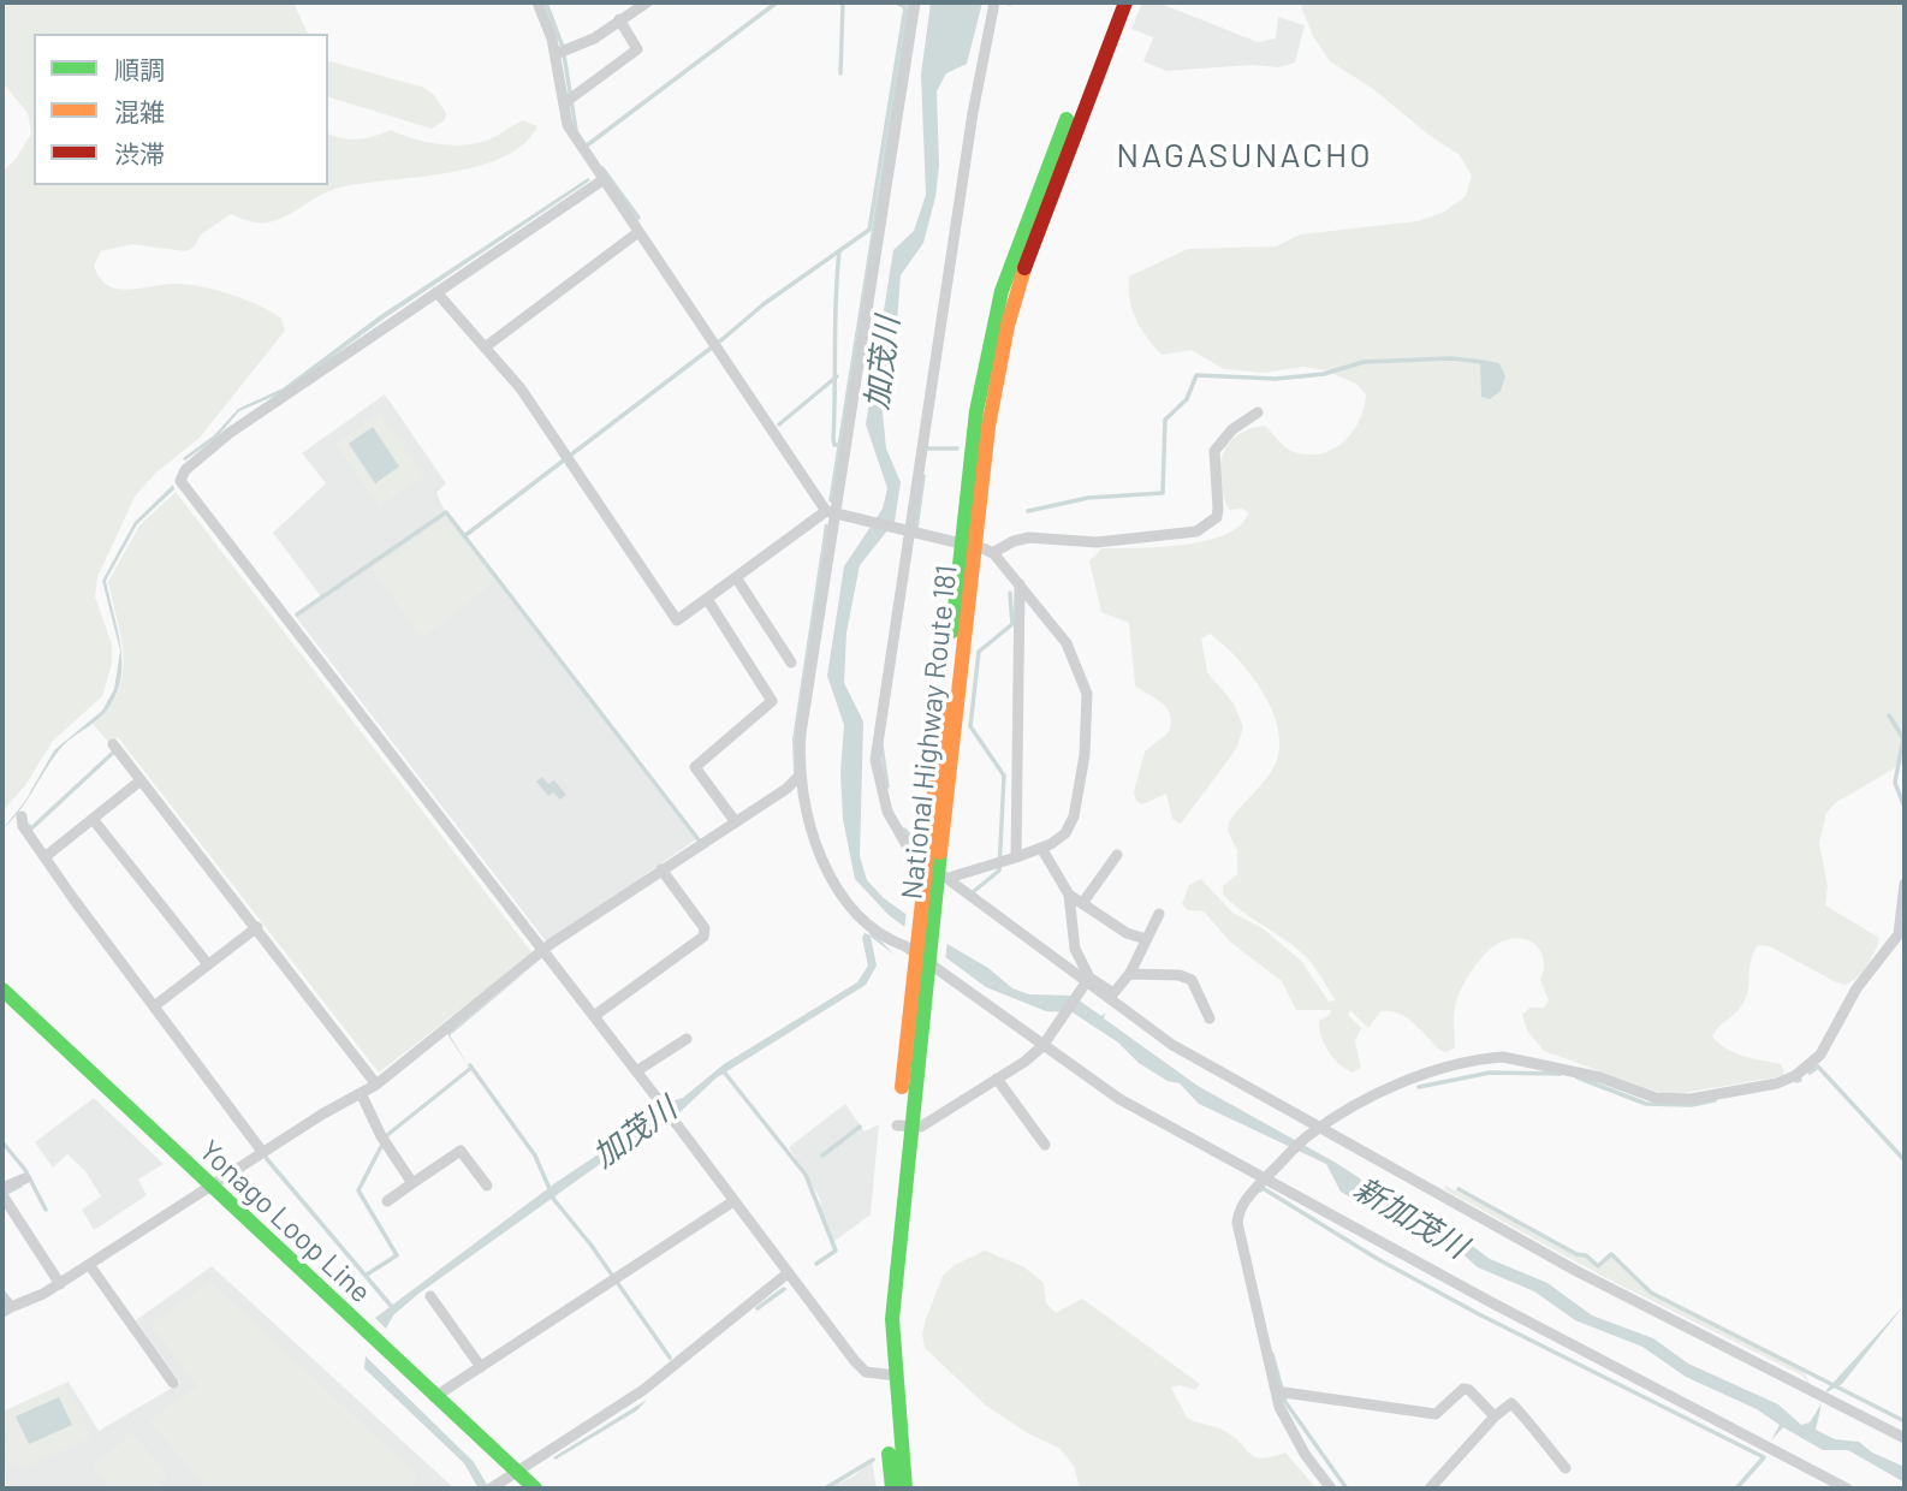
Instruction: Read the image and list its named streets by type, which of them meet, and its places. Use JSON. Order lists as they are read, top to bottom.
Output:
{
  "streets": {
    "main road": ["National Highway Route 181", "Yonago Loop Line"]
  },
  "districts": ["NAGASUNACHO"],
  "water": ["加茂川", "新加茂川"],
  "legend": ["順調", "混雑", "渋滞"]
}
